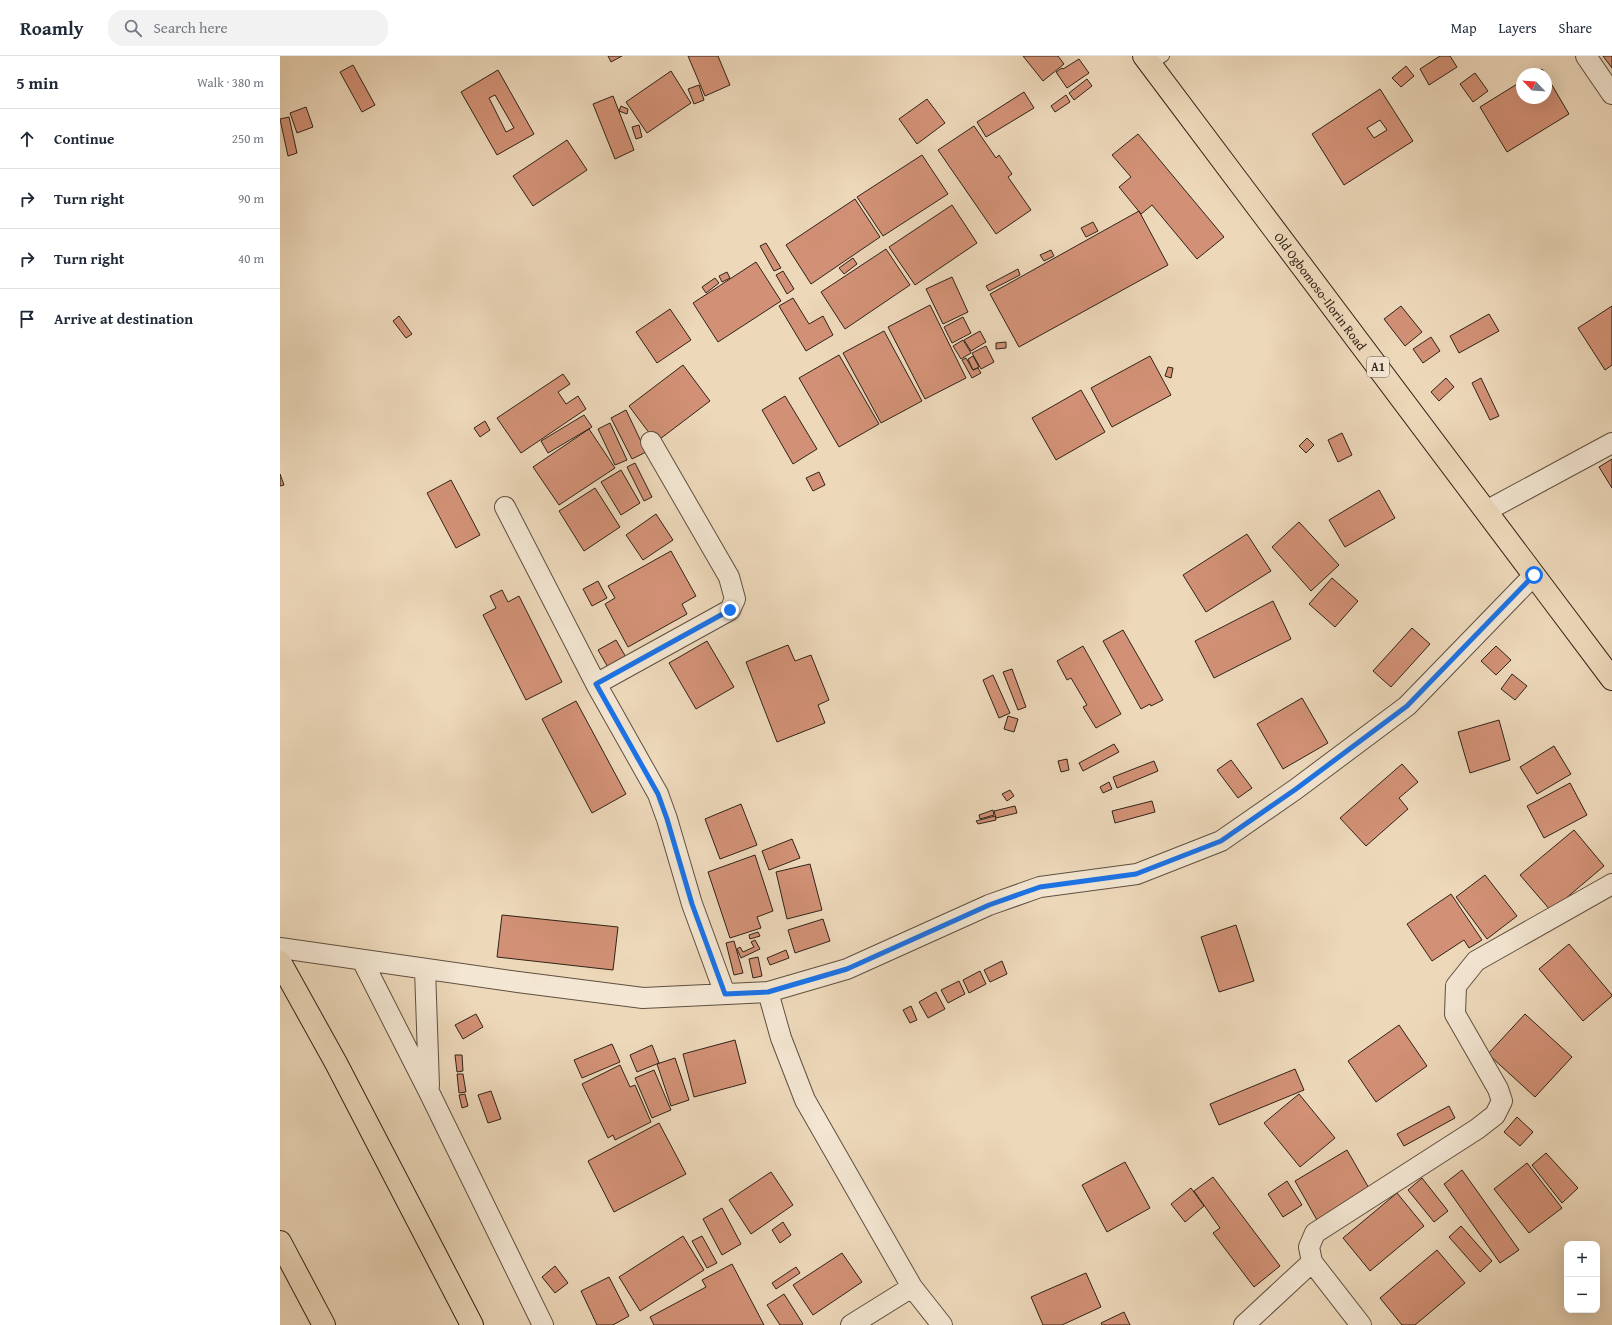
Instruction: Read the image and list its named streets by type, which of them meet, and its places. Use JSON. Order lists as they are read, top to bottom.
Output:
{
  "streets": {
    "highway": ["Old Ogbomoso-Ilorin Road", "A1"]
  },
  "north": "top left",
  "page": {
    "header": "Roamly",
    "search": "Search here",
    "nav": ["Map", "Layers", "Share"],
    "heading": ["5 min", "Walk · 380 m"],
    "list": [
      ["Continue", "250 m"],
      ["Turn right", "90 m"],
      ["Turn right", "40 m"],
      "Arrive at destination"
    ],
    "map_buttons": ["+", "−"]
  }
}
